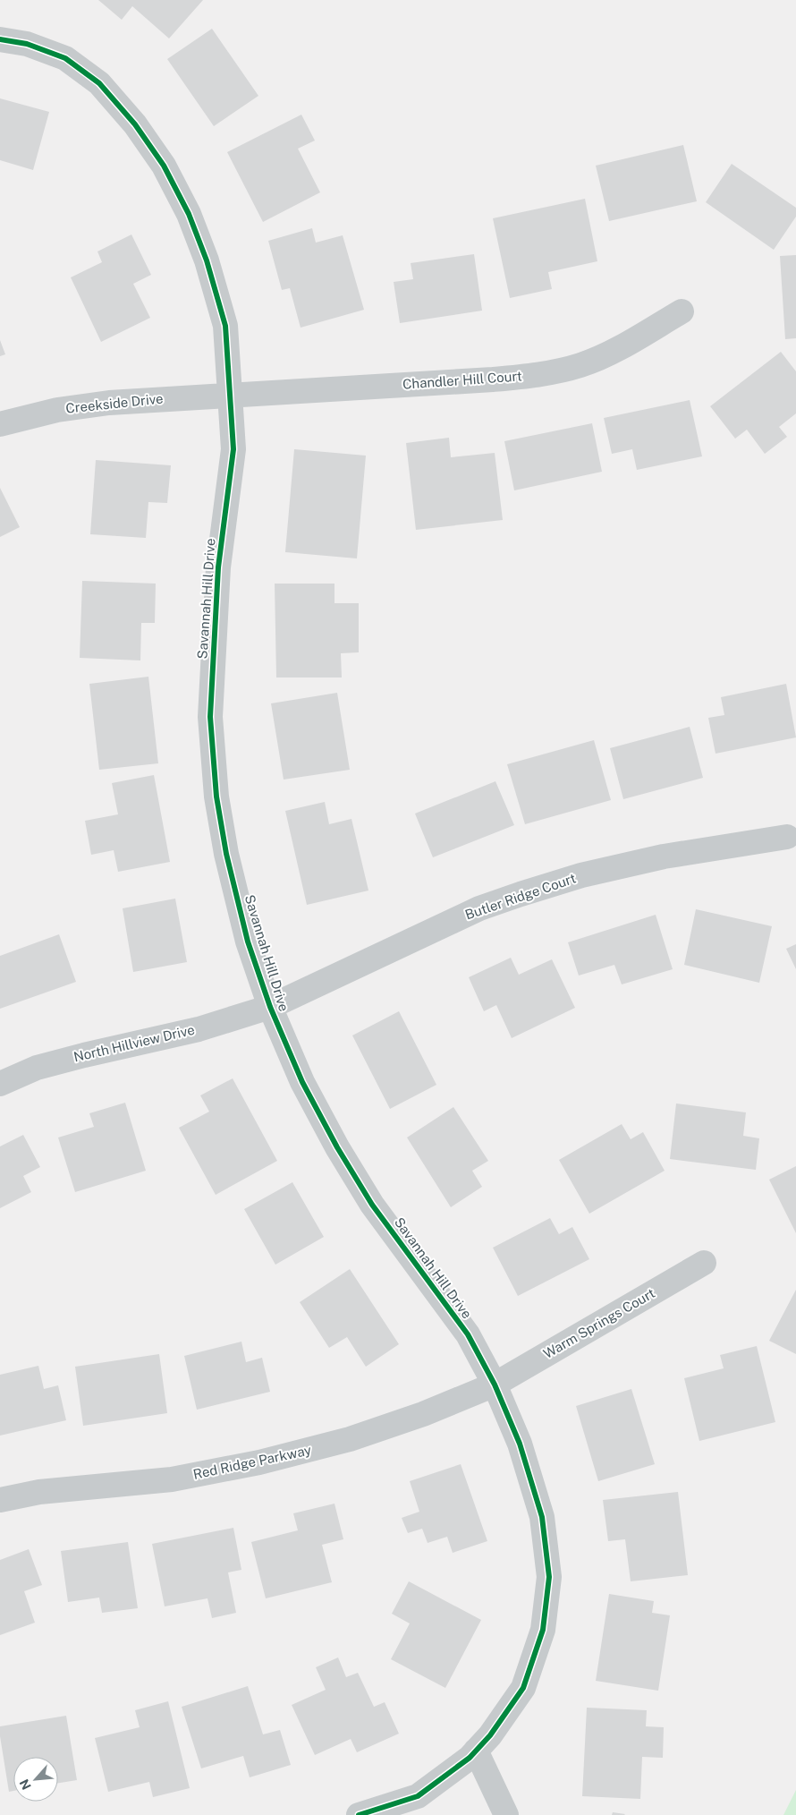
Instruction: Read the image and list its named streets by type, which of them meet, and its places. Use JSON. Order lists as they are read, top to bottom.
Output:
{
  "streets": {
    "street": [
      "Chandler Hill Court",
      "Creekside Drive",
      "Savannah Hill Drive",
      "Butler Ridge Court",
      "North Hillview Drive",
      "Warm Springs Court",
      "Red Ridge Parkway"
    ]
  },
  "crossings": [
    ["Chandler Hill Court", "Creekside Drive"],
    ["Chandler Hill Court", "Savannah Hill Drive"],
    ["Creekside Drive", "Savannah Hill Drive"],
    ["Savannah Hill Drive", "Butler Ridge Court"],
    ["Savannah Hill Drive", "North Hillview Drive"],
    ["Savannah Hill Drive", "Warm Springs Court"],
    ["Savannah Hill Drive", "Red Ridge Parkway"],
    ["Butler Ridge Court", "North Hillview Drive"],
    ["Warm Springs Court", "Red Ridge Parkway"]
  ],
  "north": "bottom left"
}
